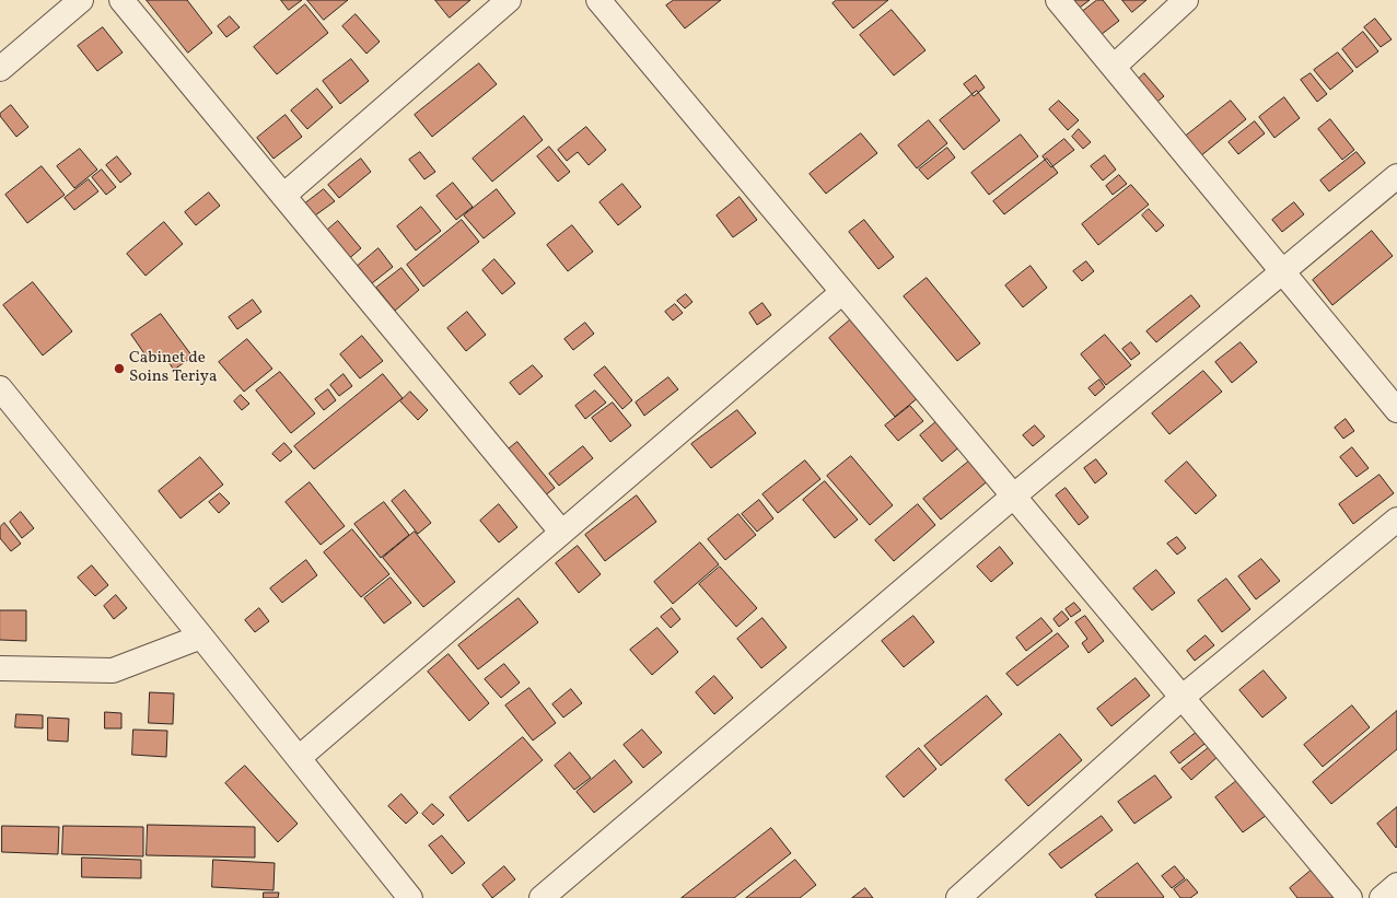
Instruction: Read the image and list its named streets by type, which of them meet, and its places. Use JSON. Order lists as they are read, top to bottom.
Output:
{
  "places": ["Cabinet de Soins Teriya"]
}
